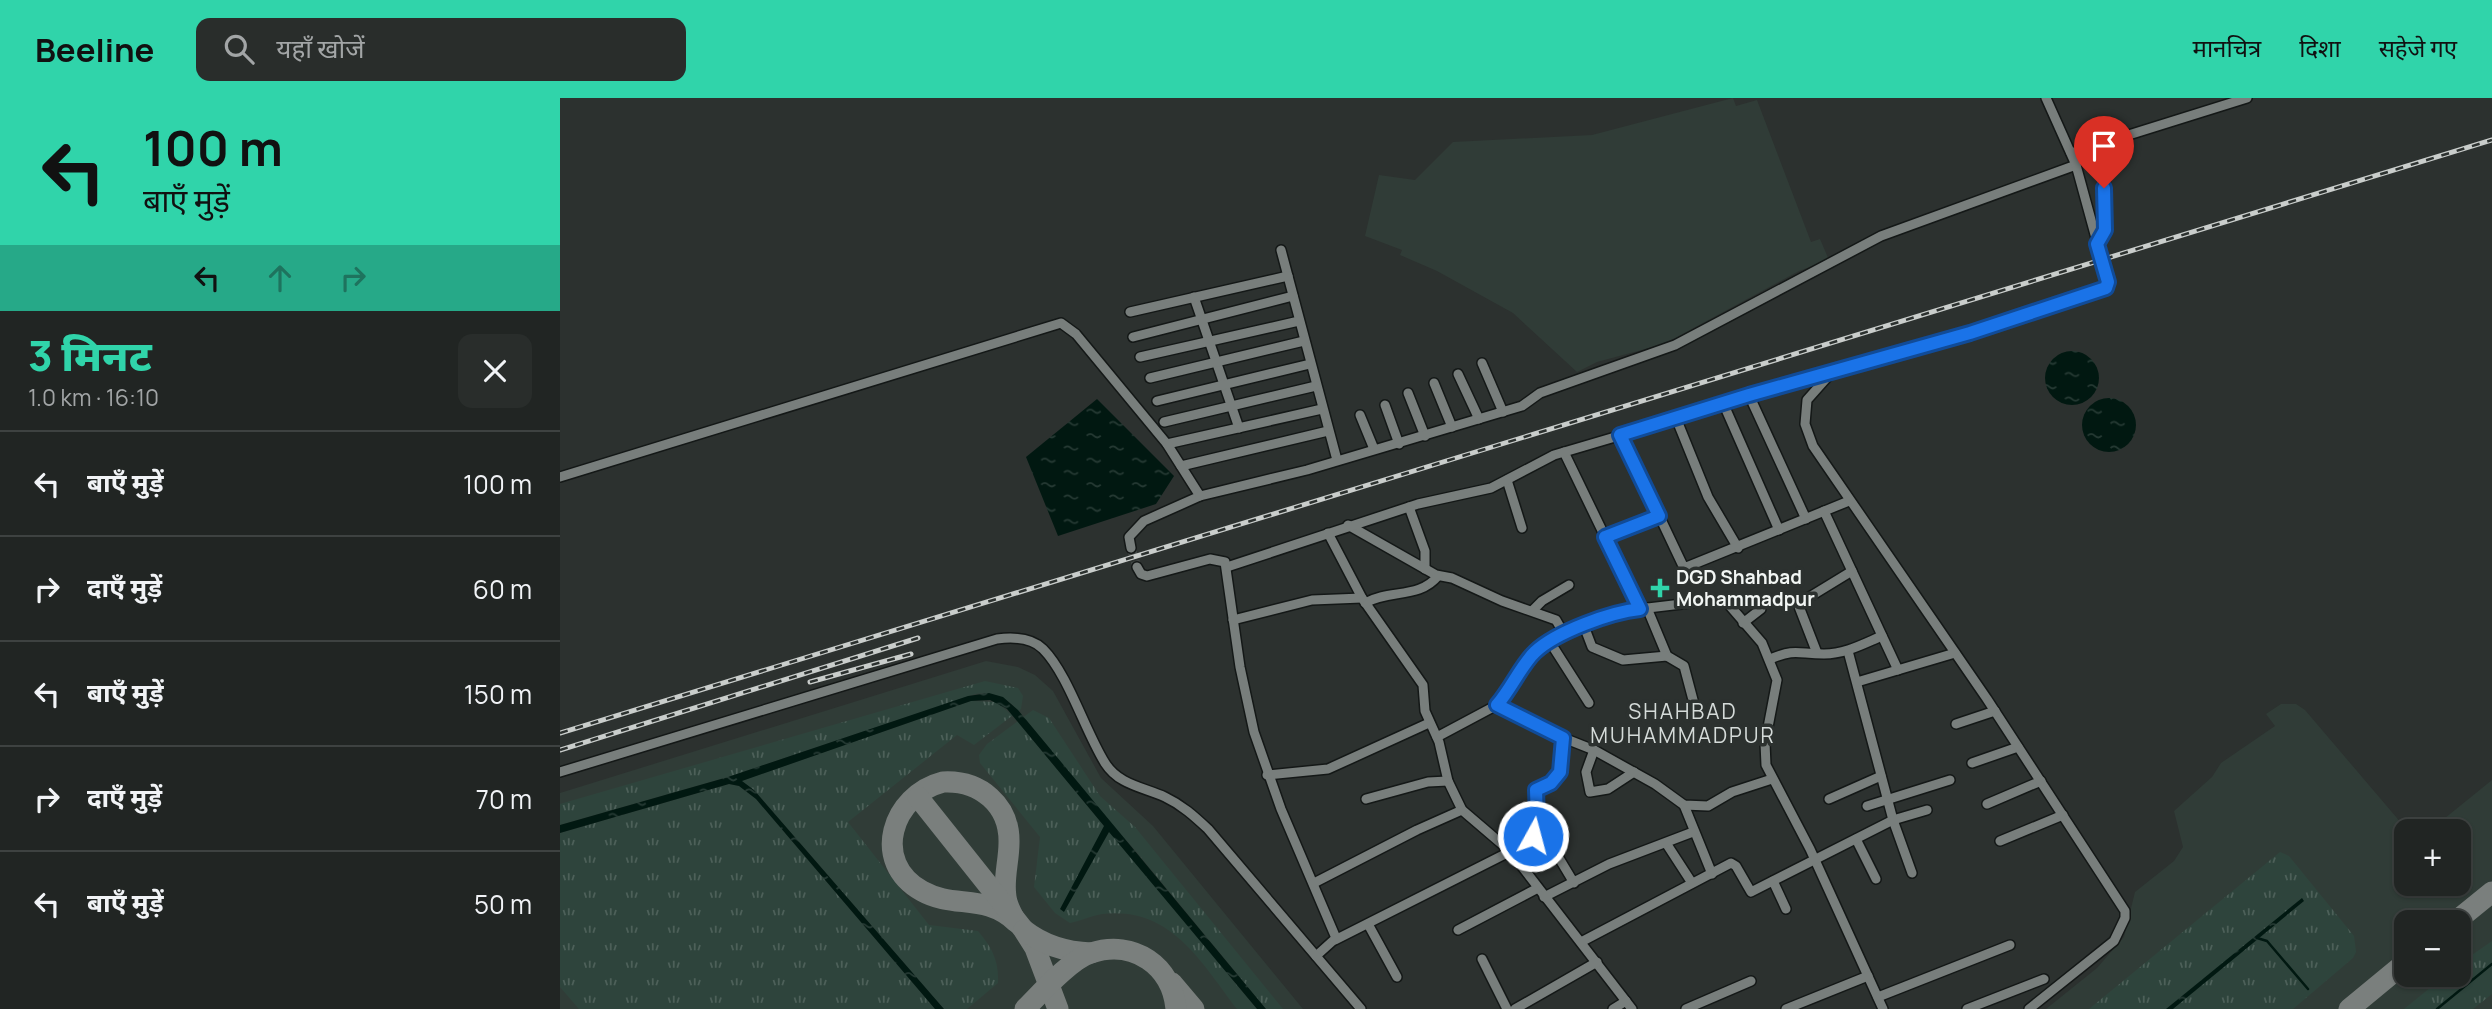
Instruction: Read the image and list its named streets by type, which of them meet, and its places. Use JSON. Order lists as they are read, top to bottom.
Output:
{
  "districts": ["SHAHBAD MUHAMMADPUR"],
  "places": {
    "health": ["DGD Shahbad Mohammadpur"]
  },
  "page": {
    "header": "Beeline",
    "search": "यहाँ खोजें",
    "nav": ["मानचित्र", "दिशा", "सहेजे गए"],
    "turn": ["100 m", "बाएँ मुड़ें"],
    "heading": ["3 मिनट", "1.0 km · 16:10"],
    "list": [
      {
        "name": "बाएँ मुड़ें",
        "value": "100 m"
      },
      {
        "name": "दाएँ मुड़ें",
        "value": "60 m"
      },
      {
        "name": "बाएँ मुड़ें",
        "value": "150 m"
      },
      {
        "name": "दाएँ मुड़ें",
        "value": "70 m"
      },
      {
        "name": "बाएँ मुड़ें",
        "value": "50 m"
      }
    ],
    "map_buttons": ["+", "−"]
  }
}
